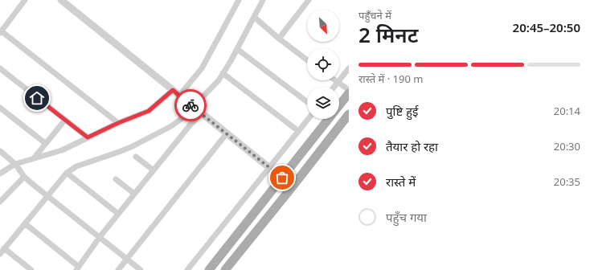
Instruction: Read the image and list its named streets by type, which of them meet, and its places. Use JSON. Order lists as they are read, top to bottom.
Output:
{
  "north": "bottom right",
  "page": {
    "heading": ["2 मिनट", "पहुँचने में", "20:45–20:50"],
    "bar": "रास्ते में · 190 m",
    "list": [
      ["पुष्टि हुई", "20:14"],
      ["तैयार हो रहा", "20:30"],
      ["रास्ते में", "20:35"],
      "पहुँच गया"
    ]
  }
}
